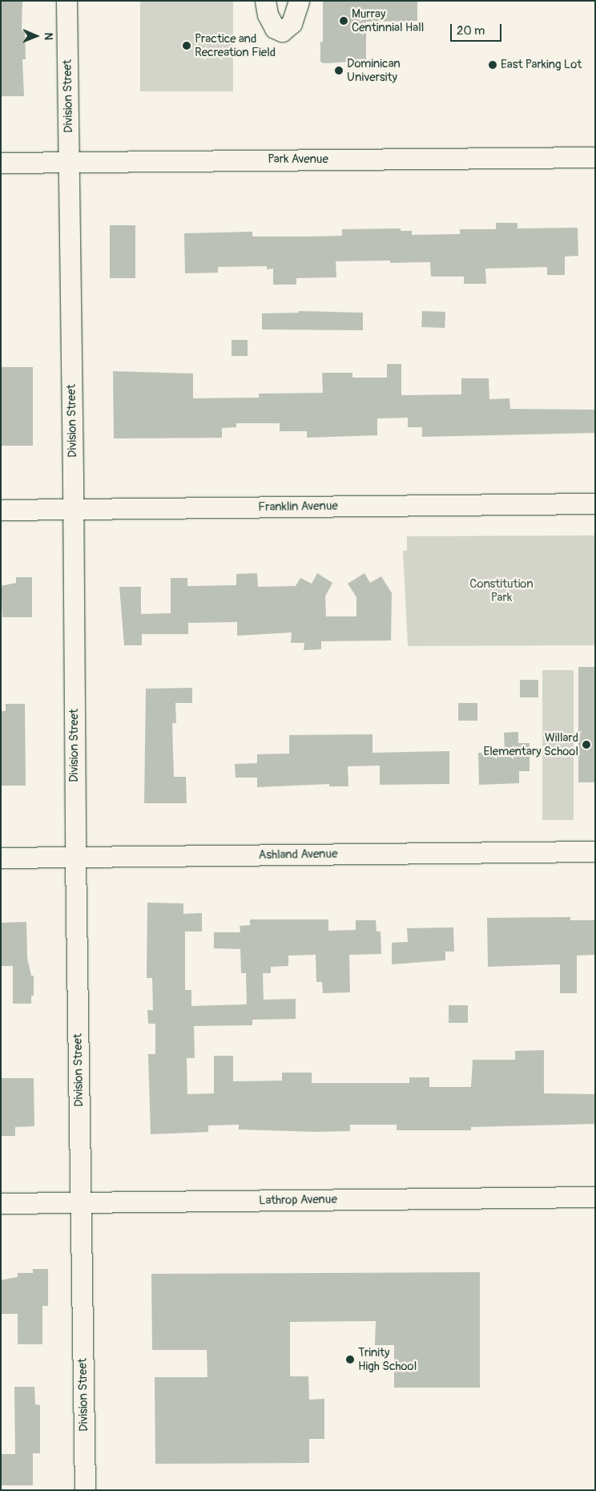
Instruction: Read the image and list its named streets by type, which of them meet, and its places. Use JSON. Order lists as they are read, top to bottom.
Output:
{
  "streets": {
    "street": [
      "Division Street",
      "Park Avenue",
      "Franklin Avenue",
      "Ashland Avenue",
      "Lathrop Avenue"
    ]
  },
  "crossings": [
    ["Division Street", "Park Avenue"],
    ["Division Street", "Franklin Avenue"],
    ["Division Street", "Ashland Avenue"],
    ["Division Street", "Lathrop Avenue"]
  ],
  "parks": ["Constitution Park"],
  "places": [
    "Murray Centinnial Hall",
    "Practice and Recreation Field",
    "East Parking Lot",
    "Dominican University",
    "Willard Elementary School",
    "Trinity High School"
  ],
  "scale_bar": "20 m",
  "north": "right"
}
